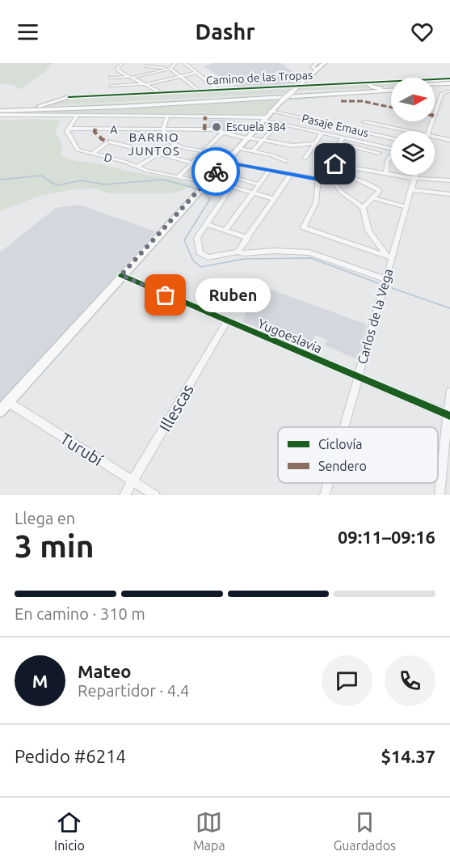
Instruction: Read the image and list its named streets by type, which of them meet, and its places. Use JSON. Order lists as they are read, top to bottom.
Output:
{
  "streets": {
    "street": [
      "Camino de las Tropas",
      "Pasaje Emaus",
      "A",
      "D",
      "Carlos de la Vega",
      "Yugoeslavia",
      "Illescas",
      "Turubí"
    ]
  },
  "crossings": [
    ["A", "D"],
    ["Carlos de la Vega", "Yugoeslavia"],
    ["Yugoeslavia", "Illescas"],
    ["Illescas", "Turubí"]
  ],
  "districts": ["BARRIO JUNTOS"],
  "places": ["Escuela 384", "Ruben"],
  "legend": ["Ciclovía", "Sendero"],
  "north": "right",
  "page": {
    "header": "Dashr",
    "bubble": "Ruben",
    "heading": ["3 min", "Llega en", "09:11–09:16"],
    "panel": [
      "Mateo",
      "Repartidor · 4.4",
      "Pedido #6214",
      "$14.37"
    ],
    "bar": "En camino · 310 m",
    "round": "M",
    "tabs": ["Inicio", "Mapa", "Guardados"]
  }
}
